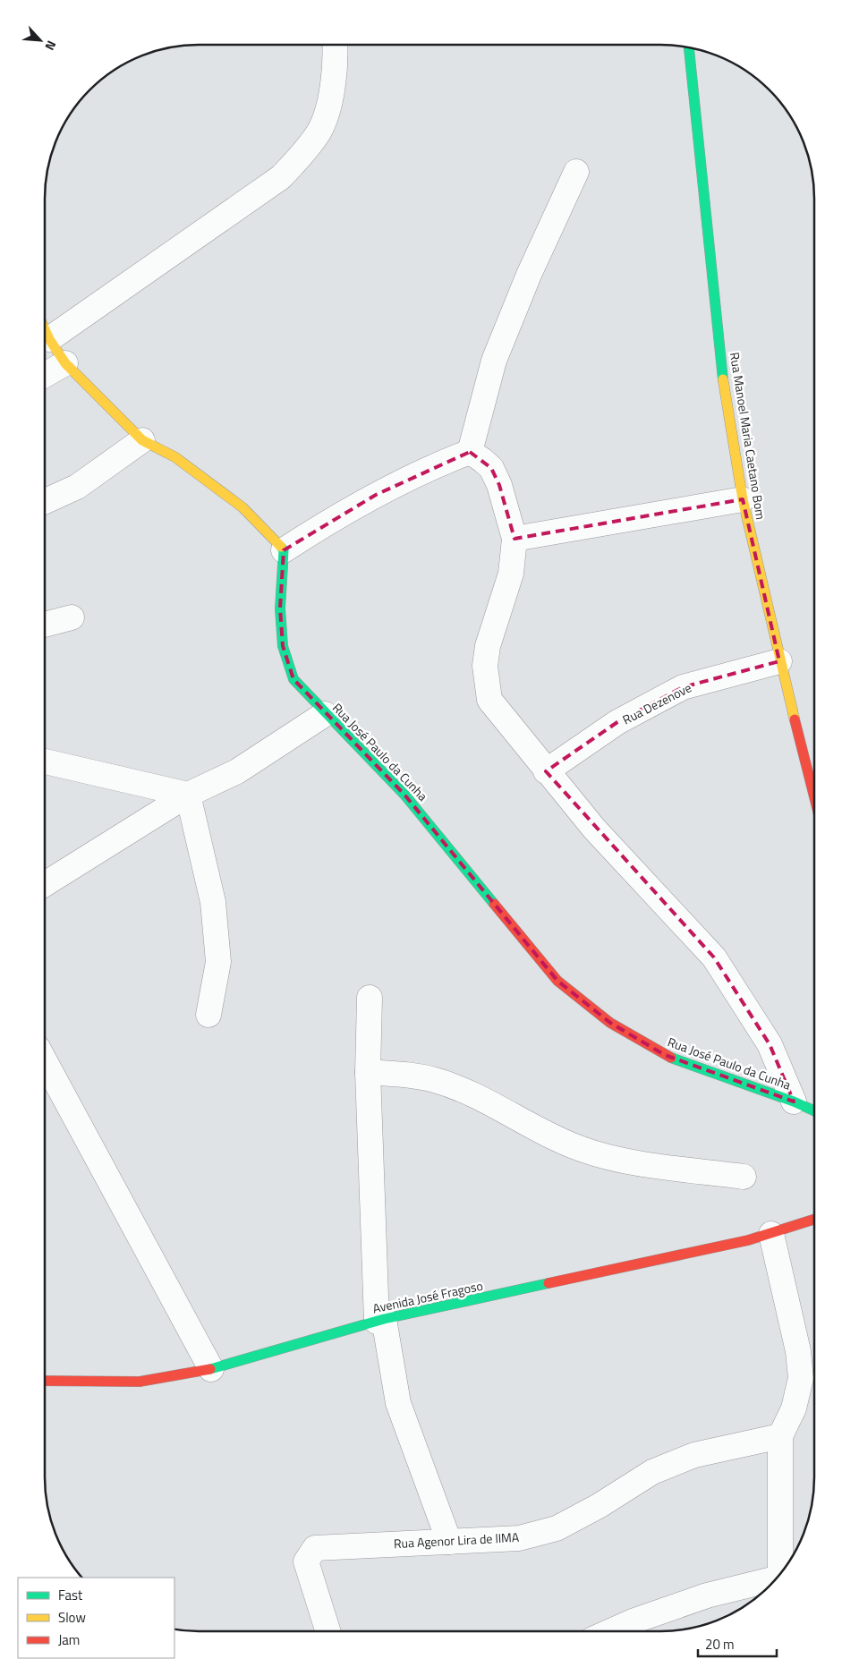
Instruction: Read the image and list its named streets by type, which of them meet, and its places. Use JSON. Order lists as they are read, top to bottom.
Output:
{
  "streets": {
    "street": [
      "Rua Manoel Maria Caetano Bom",
      "Rua Dezenove",
      "Rua José Paulo da Cunha",
      "Avenida José Fragoso",
      "Rua Agenor Lira de lIMA"
    ]
  },
  "crossings": [
    ["Rua Manoel Maria Caetano Bom", "Rua Dezenove"]
  ],
  "legend": ["Fast", "Slow", "Jam"],
  "scale_bar": "20 m",
  "north": "bottom right"
}
